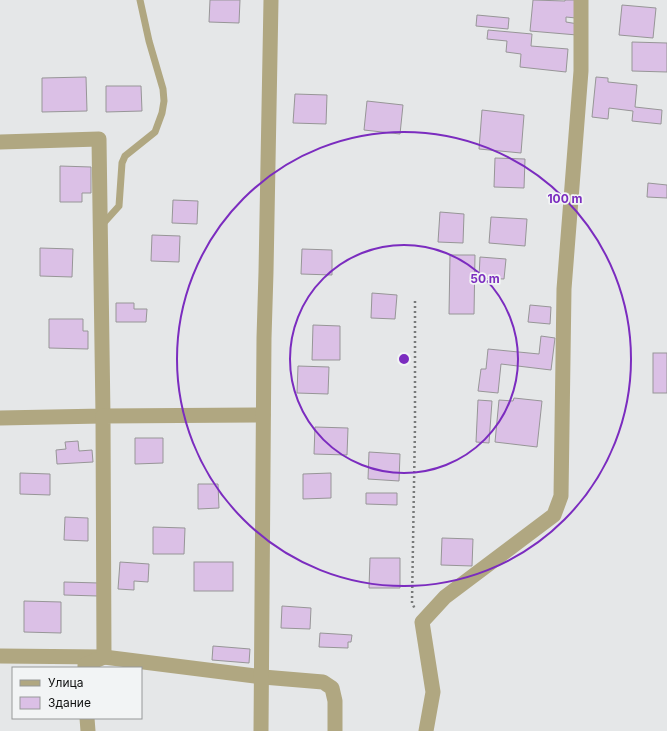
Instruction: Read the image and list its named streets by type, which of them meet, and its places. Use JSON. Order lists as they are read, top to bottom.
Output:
{
  "legend": ["Улица", "Здание"],
  "rings": ["100 m", "50 m"]
}
